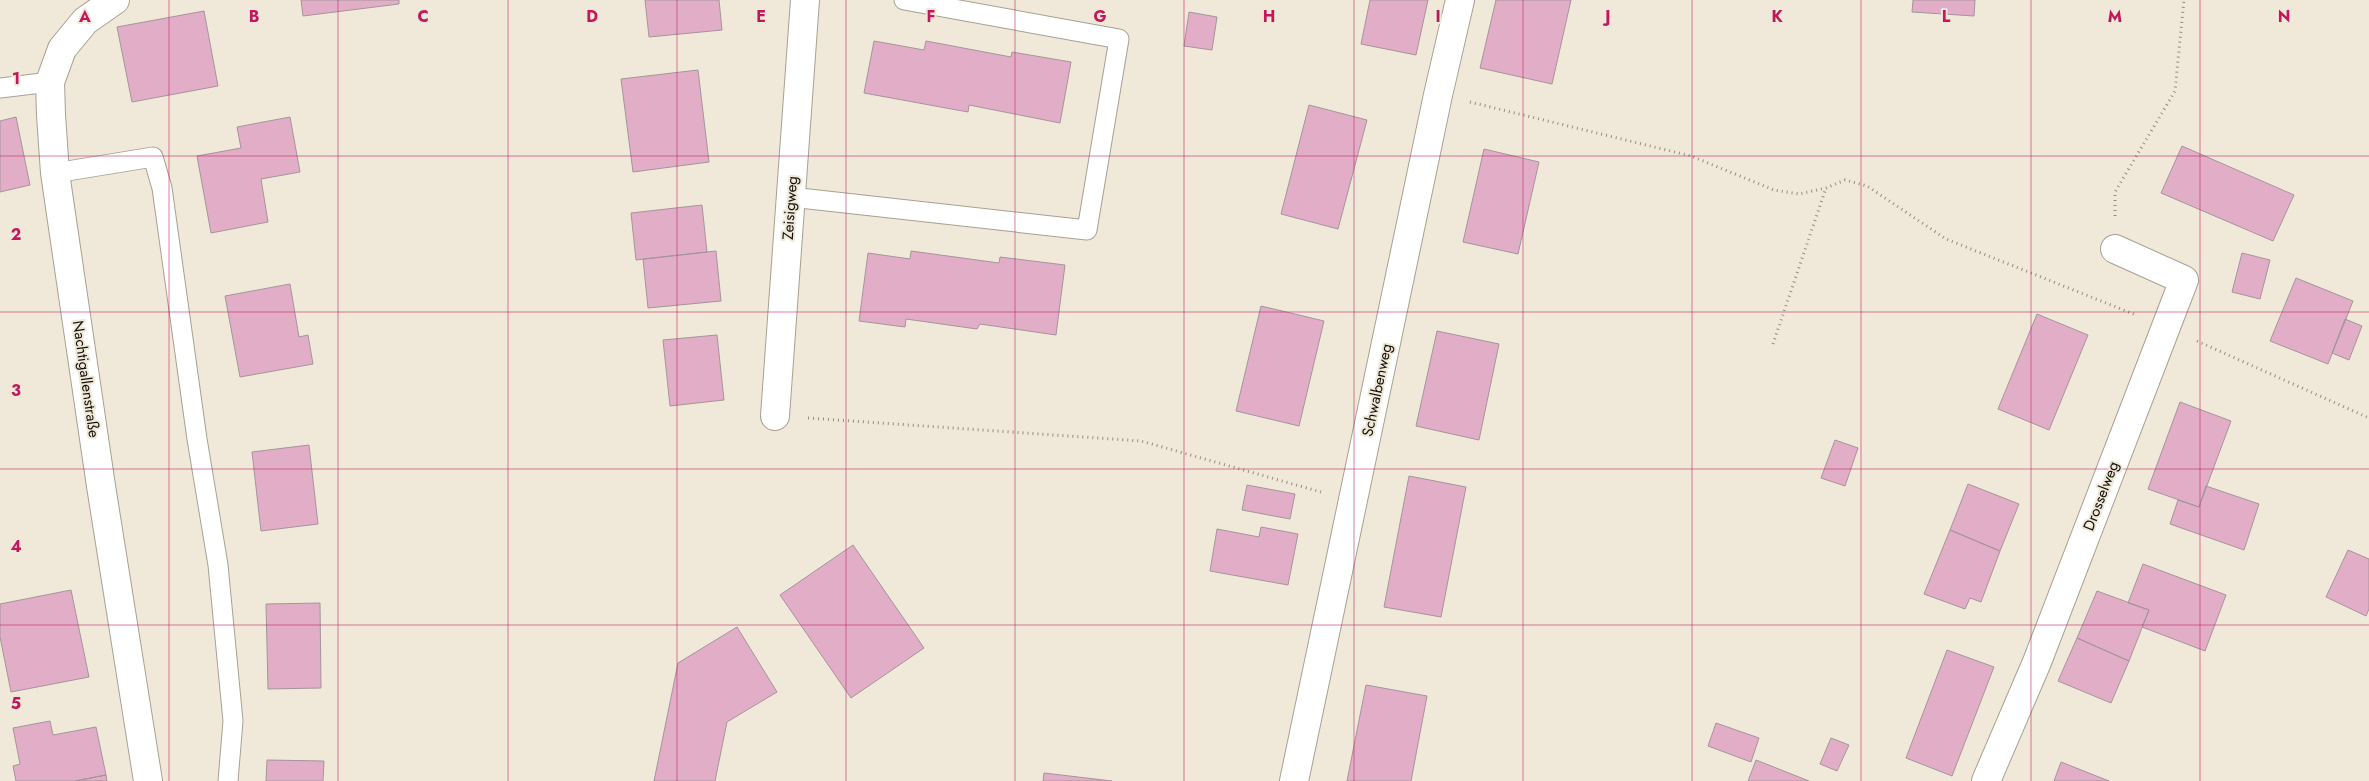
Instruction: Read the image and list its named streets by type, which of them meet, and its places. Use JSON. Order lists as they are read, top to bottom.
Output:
{
  "streets": {
    "street": [
      "Zeisigweg",
      "Nachtigallenstraße",
      "Schwalbenweg",
      "Drosselweg"
    ]
  },
  "grid": {
    "columns": [
      "A",
      "B",
      "C",
      "D",
      "E",
      "F",
      "G",
      "H",
      "I",
      "J",
      "K",
      "L",
      "M",
      "N"
    ],
    "rows": [
      "1",
      "2",
      "3",
      "4",
      "5"
    ]
  }
}
